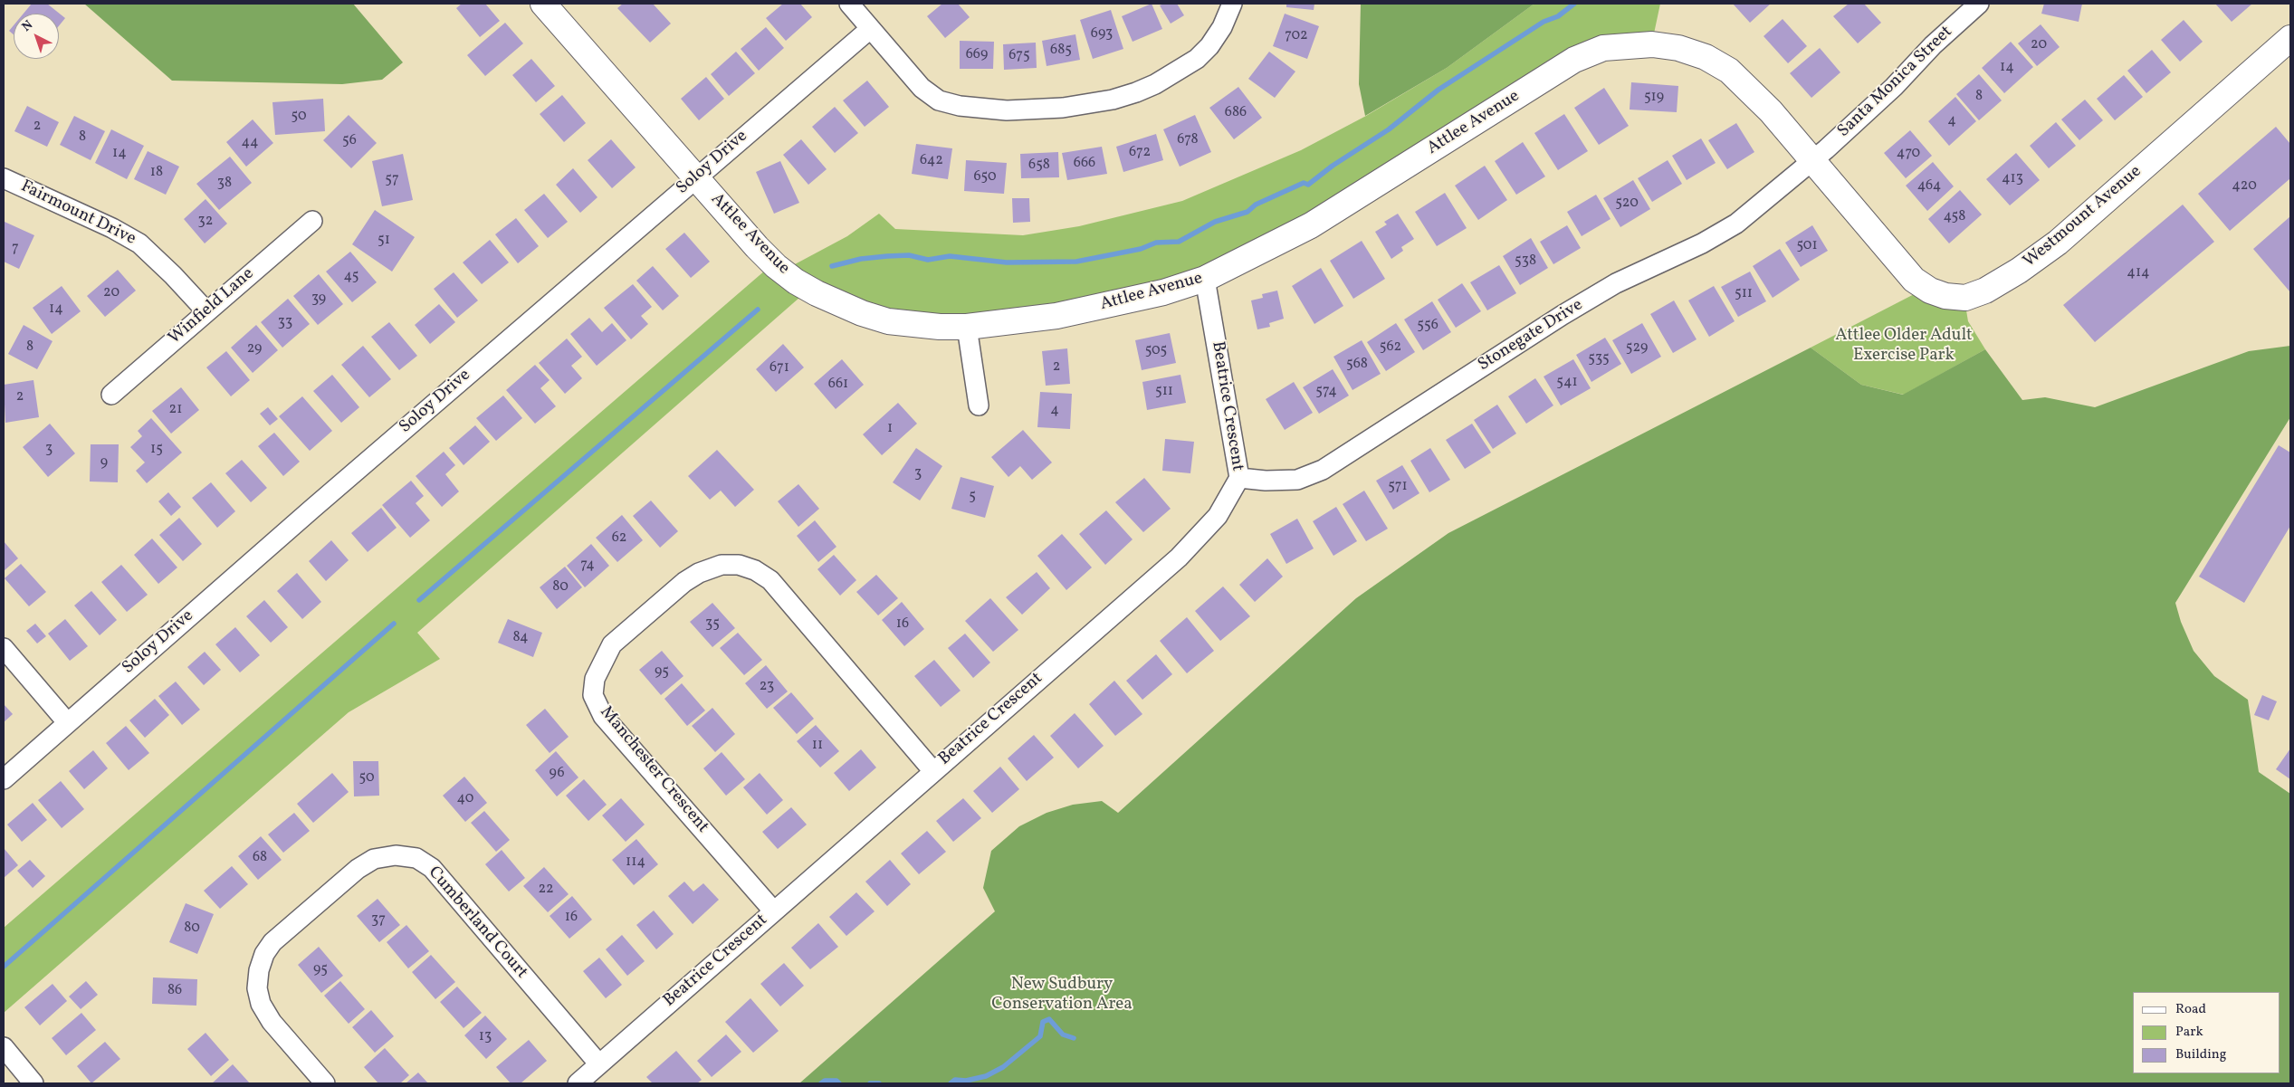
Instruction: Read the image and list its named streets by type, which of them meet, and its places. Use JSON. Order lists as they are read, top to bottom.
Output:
{
  "streets": {
    "street": [
      "Santa Monica Street",
      "Attlee Avenue",
      "Soloy Drive",
      "Fairmount Drive",
      "Westmount Avenue",
      "Winfield Lane",
      "Stonegate Drive",
      "Beatrice Crescent",
      "Manchester Crescent",
      "Cumberland Court"
    ]
  },
  "crossings": [
    ["Santa Monica Street", "Attlee Avenue"],
    ["Santa Monica Street", "Westmount Avenue"],
    ["Santa Monica Street", "Stonegate Drive"],
    ["Attlee Avenue", "Soloy Drive"],
    ["Attlee Avenue", "Westmount Avenue"],
    ["Attlee Avenue", "Stonegate Drive"],
    ["Attlee Avenue", "Beatrice Crescent"],
    ["Fairmount Drive", "Winfield Lane"],
    ["Westmount Avenue", "Stonegate Drive"],
    ["Stonegate Drive", "Beatrice Crescent"],
    ["Beatrice Crescent", "Manchester Crescent"],
    ["Beatrice Crescent", "Cumberland Court"]
  ],
  "parks": ["Attlee Older Adult Exercise Park", "New Sudbury Conservation Area"],
  "house_numbers": [
    "693",
    "702",
    "20",
    "685",
    "669",
    "675",
    "14",
    "8",
    "519",
    "686",
    "50",
    "4",
    "2",
    "8",
    "678",
    "56",
    "44",
    "672",
    "14",
    "470",
    "642",
    "666",
    "658",
    "18",
    "650",
    "413",
    "57",
    "38",
    "464",
    "420",
    "520",
    "458",
    "32",
    "51",
    "501",
    "7",
    "538",
    "414",
    "45",
    "20",
    "511",
    "39",
    "14",
    "33",
    "556",
    "8",
    "562",
    "529",
    "29",
    "505",
    "535",
    "568",
    "2",
    "671",
    "541",
    "661",
    "511",
    "574",
    "2",
    "21",
    "4",
    "1",
    "3",
    "15",
    "9",
    "3",
    "571",
    "5",
    "62",
    "74",
    "80",
    "35",
    "16",
    "84",
    "95",
    "23",
    "11",
    "96",
    "50",
    "40",
    "68",
    "114",
    "22",
    "16",
    "37",
    "80",
    "95",
    "86",
    "13"
  ],
  "legend": ["Road", "Park", "Building"],
  "north": "top left"
}
